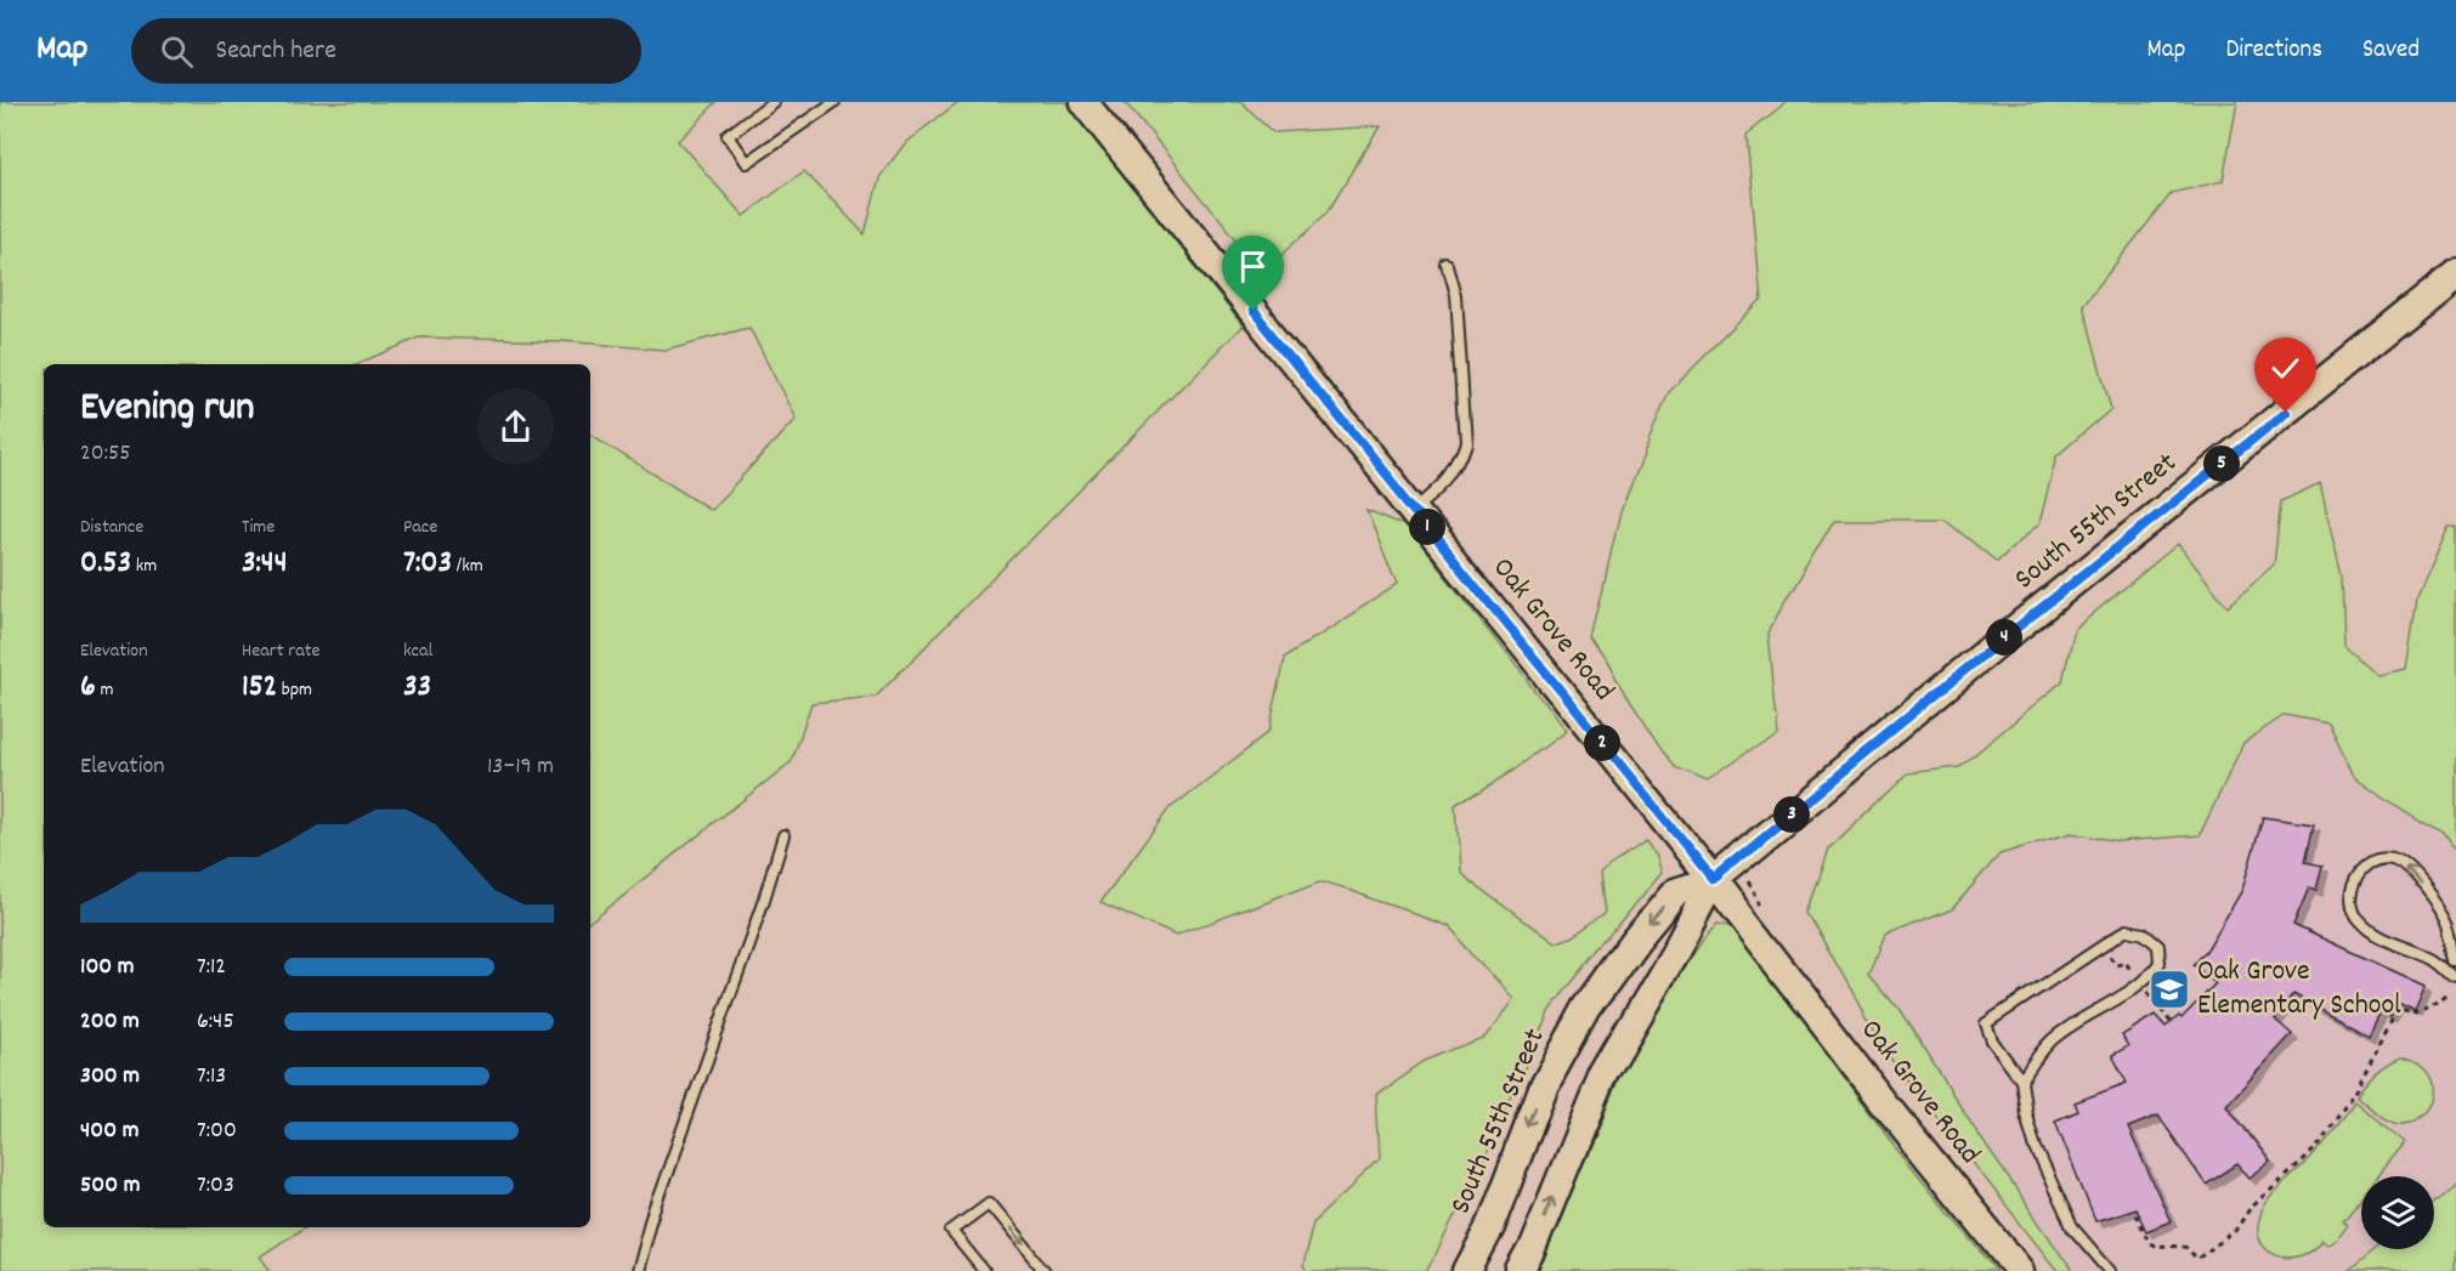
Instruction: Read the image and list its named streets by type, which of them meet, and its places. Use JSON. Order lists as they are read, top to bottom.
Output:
{
  "streets": {
    "street": ["South 55th Street", "Oak Grove Road"]
  },
  "crossings": [
    ["South 55th Street", "Oak Grove Road"]
  ],
  "places": {
    "school or university": ["Oak Grove Elementary School"]
  },
  "page": {
    "header": "Map",
    "search": "Search here",
    "nav": ["Map", "Directions", "Saved"],
    "heading": ["Evening run", "20:55"],
    "pins": [
      "5",
      "1",
      "4",
      "2",
      "3"
    ],
    "stats": [
      ["Distance", "0.53 km"],
      ["Time", "3:44"],
      ["Pace", "7:03 /km"],
      ["Elevation", "6 m"],
      ["Heart rate", "152 bpm"],
      ["kcal", "33"]
    ],
    "chart": ["Elevation", "13–19 m"],
    "list": [
      {
        "name": "100 m",
        "note": "7:12"
      },
      {
        "name": "200 m",
        "note": "6:45"
      },
      {
        "name": "300 m",
        "note": "7:13"
      },
      {
        "name": "400 m",
        "note": "7:00"
      },
      {
        "name": "500 m",
        "note": "7:03"
      }
    ]
  }
}
